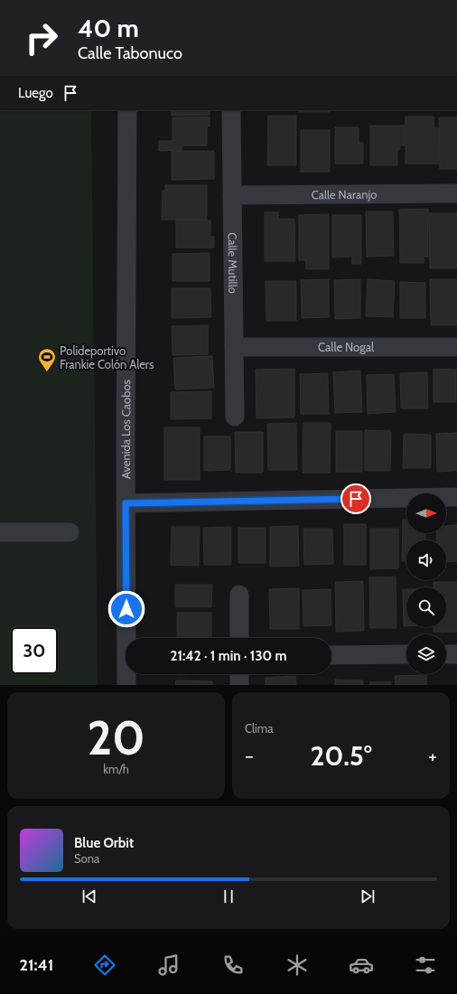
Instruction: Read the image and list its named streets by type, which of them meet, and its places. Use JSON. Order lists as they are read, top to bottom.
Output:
{
  "streets": {
    "street": [
      "Calle Naranjo",
      "Calle Mutillo",
      "Calle Nogal",
      "Avenida Los Caobos"
    ]
  },
  "crossings": [
    ["Calle Naranjo", "Calle Mutillo"],
    ["Calle Mutillo", "Calle Nogal"]
  ],
  "places": {
    "sports": ["Polideportivo Frankie Colón Alers"]
  },
  "north": "right",
  "page": {
    "turn": ["40 m", "Calle Tabonuco"],
    "then": "Luego",
    "limit": "30",
    "trip": "21:42 · 1 min · 130 m",
    "tile": [
      ["20", "km/h"],
      "Clima"
    ],
    "heat": ["−", "20.5°", "+"],
    "song": ["Blue Orbit", "Sona"],
    "tabs": "21:41"
  }
}
